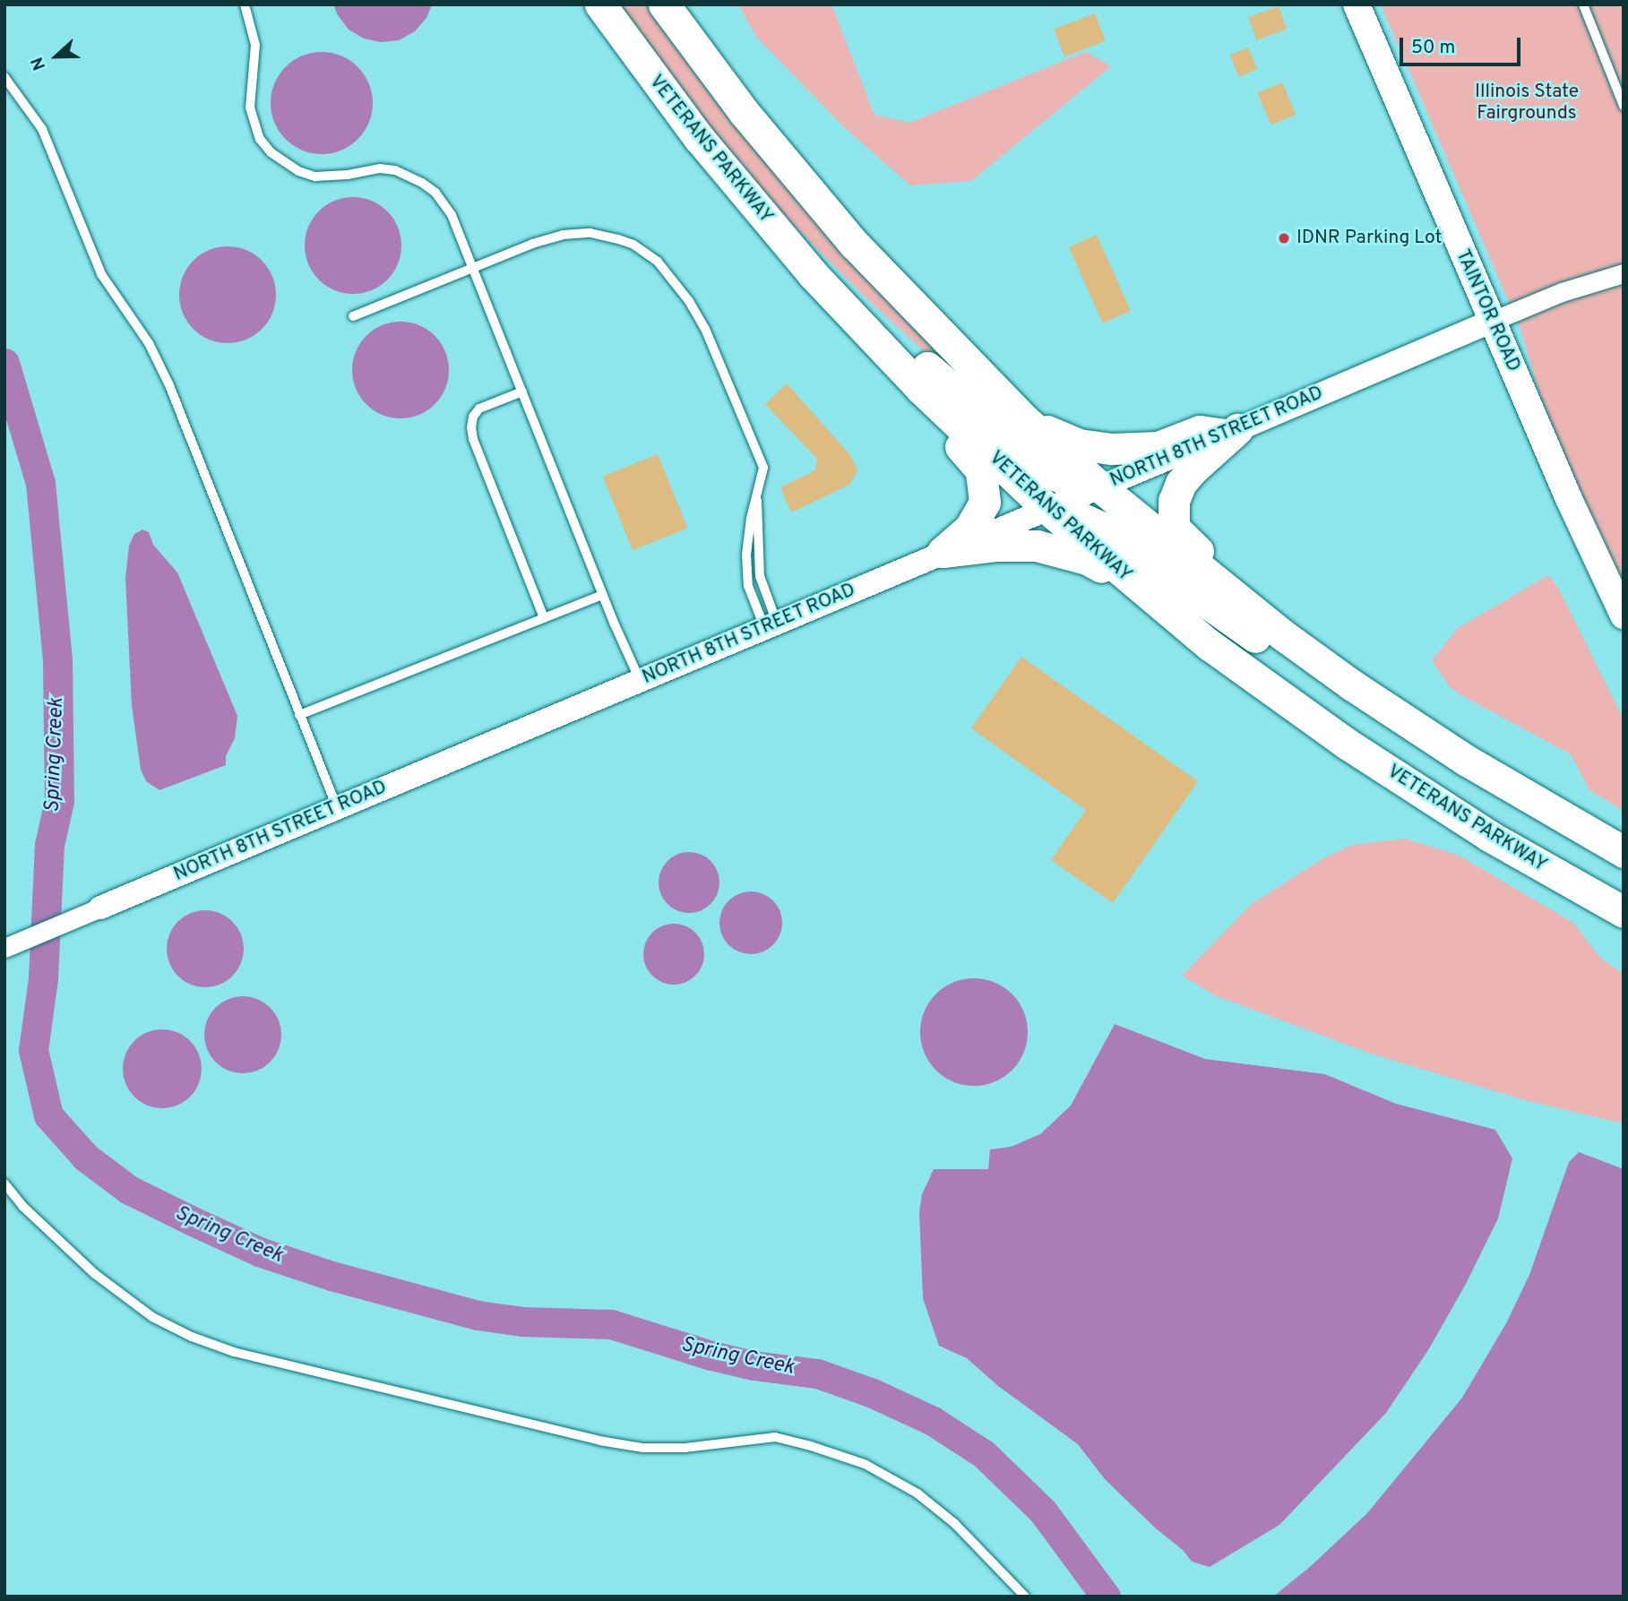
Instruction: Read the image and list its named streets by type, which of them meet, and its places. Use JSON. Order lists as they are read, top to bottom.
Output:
{
  "streets": {
    "highway": ["VETERANS PARKWAY"],
    "main road": ["TAINTOR ROAD"],
    "street": ["NORTH 8TH STREET ROAD"]
  },
  "crossings": [
    ["VETERANS PARKWAY", "NORTH 8TH STREET ROAD"],
    ["TAINTOR ROAD", "NORTH 8TH STREET ROAD"]
  ],
  "water": ["Spring Creek"],
  "parks": ["Illinois State Fairgrounds"],
  "places": ["IDNR Parking Lot"],
  "scale_bar": "50 m",
  "north": "left"
}
